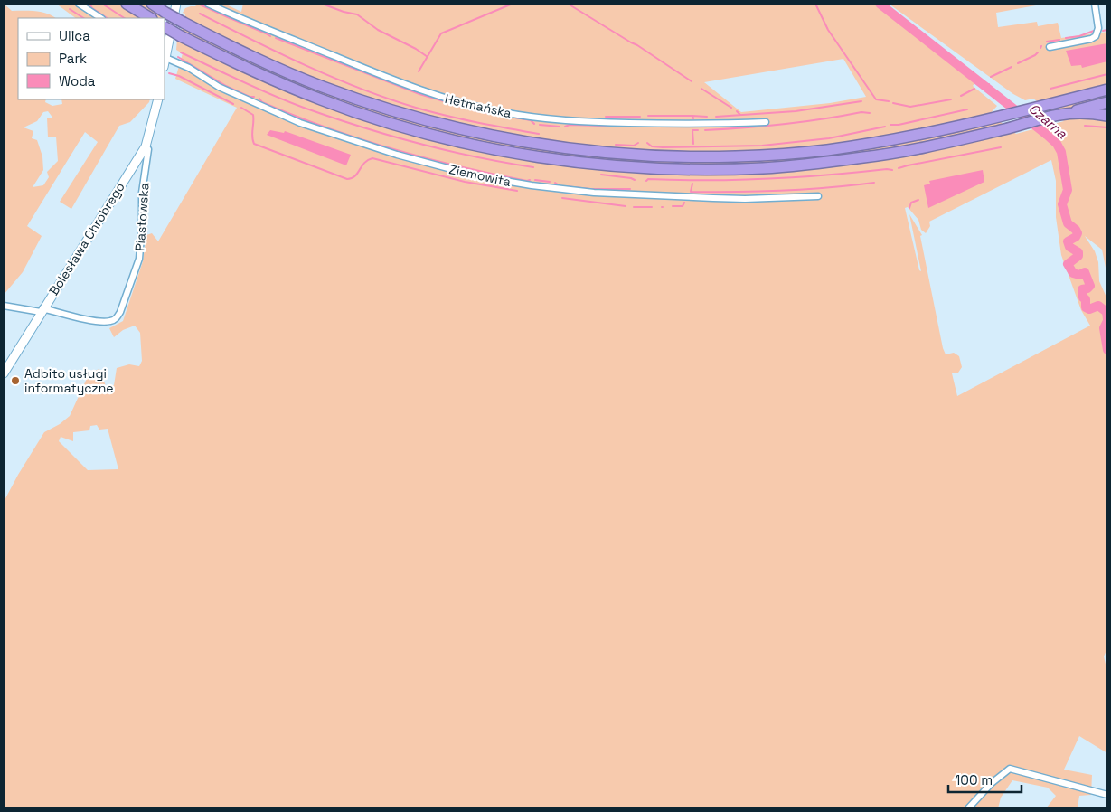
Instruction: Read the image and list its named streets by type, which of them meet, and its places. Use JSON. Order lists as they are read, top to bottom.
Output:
{
  "streets": {
    "street": [
      "Hetmańska",
      "Ziemowita",
      "Piastowska",
      "Bolesława Chrobrego"
    ]
  },
  "crossings": [
    ["Piastowska", "Bolesława Chrobrego"]
  ],
  "water": ["Czarna"],
  "places": ["Adbito usługi informatyczne"],
  "legend": ["Ulica", "Park", "Woda"],
  "scale_bar": "100 m"
}
